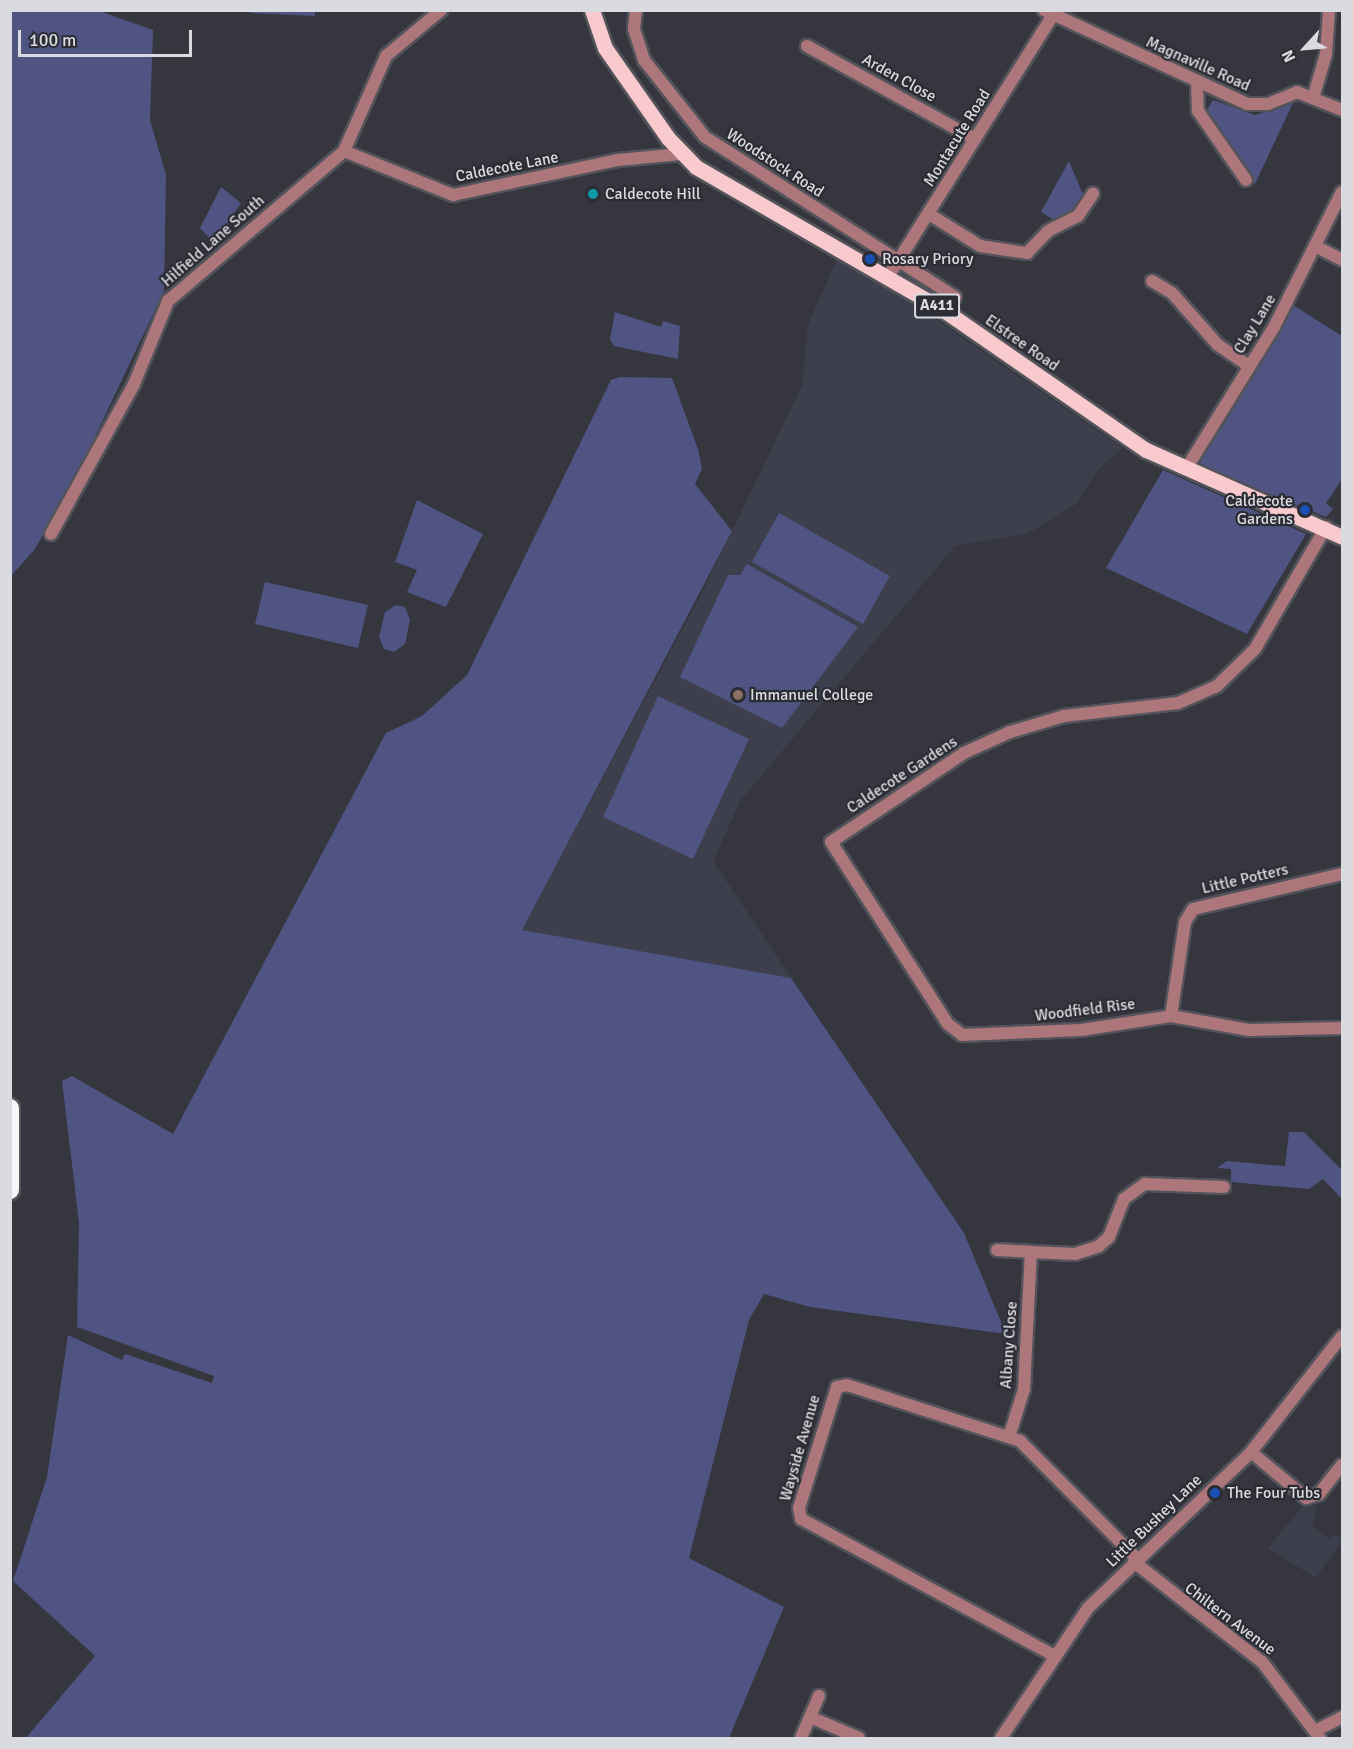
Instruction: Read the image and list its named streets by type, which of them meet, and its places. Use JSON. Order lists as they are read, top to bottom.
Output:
{
  "streets": {
    "main road": ["A411", "Elstree Road"],
    "street": [
      "Magnaville Road",
      "Arden Close",
      "Montacute Road",
      "Woodstock Road",
      "Caldecote Lane",
      "Hilfield Lane South",
      "Clay Lane",
      "Caldecote Gardens",
      "Little Potters",
      "Woodfield Rise",
      "Albany Close",
      "Wayside Avenue",
      "Little Bushey Lane",
      "Chiltern Avenue"
    ]
  },
  "crossings": [
    ["Magnaville Road", "Montacute Road"],
    ["Arden Close", "Montacute Road"],
    ["Montacute Road", "Woodstock Road"],
    ["Montacute Road", "Elstree Road"],
    ["Caldecote Lane", "Hilfield Lane South"],
    ["Caldecote Lane", "Elstree Road"],
    ["Clay Lane", "Elstree Road"],
    ["Elstree Road", "Caldecote Gardens"],
    ["Caldecote Gardens", "Woodfield Rise"],
    ["Little Potters", "Woodfield Rise"],
    ["Albany Close", "Wayside Avenue"],
    ["Wayside Avenue", "Little Bushey Lane"],
    ["Wayside Avenue", "Chiltern Avenue"],
    ["Little Bushey Lane", "Chiltern Avenue"]
  ],
  "places": [
    "Caldecote Hill",
    "Rosary Priory",
    "Caldecote Gardens",
    "Immanuel College",
    "The Four Tubs"
  ],
  "scale_bar": "100 m",
  "north": "bottom left"
}
